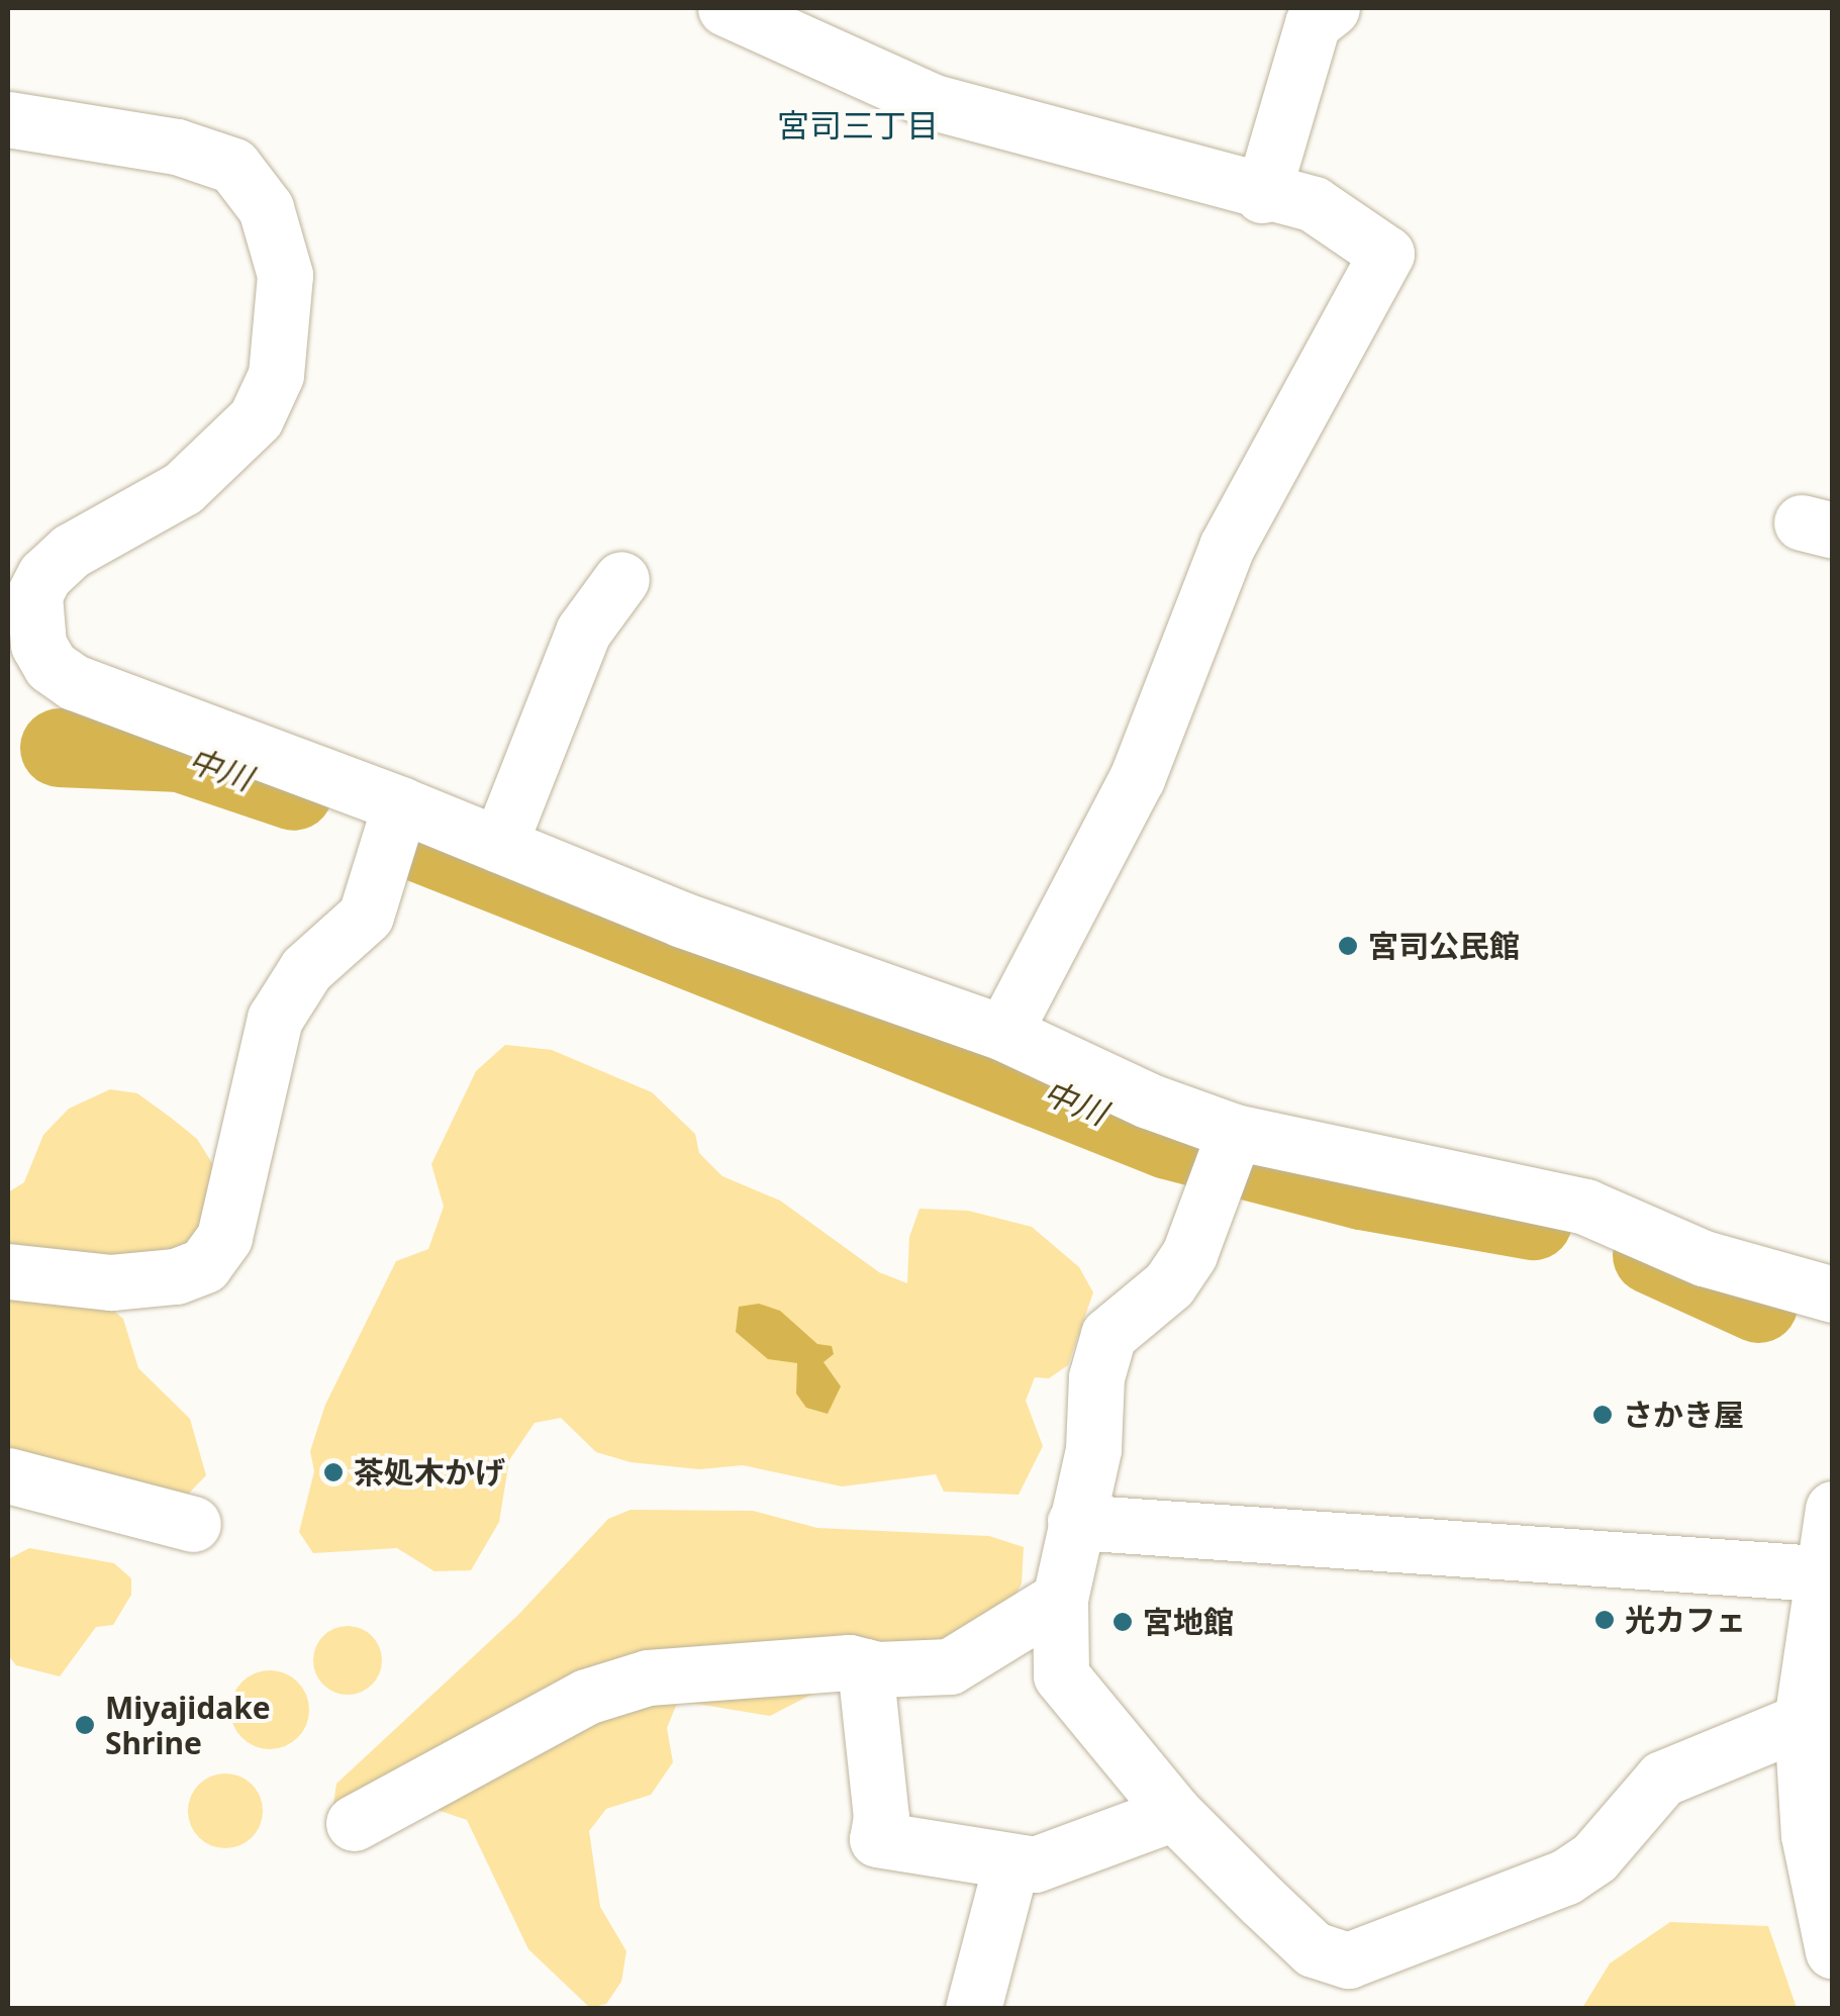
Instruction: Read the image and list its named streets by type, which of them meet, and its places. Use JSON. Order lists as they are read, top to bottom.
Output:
{
  "districts": ["宮司三丁目"],
  "water": ["中川"],
  "places": [
    "宮司公民館",
    "さかき屋",
    "茶処木かげ",
    "光カフェ",
    "宮地館",
    "Miyajidake Shrine"
  ]
}
